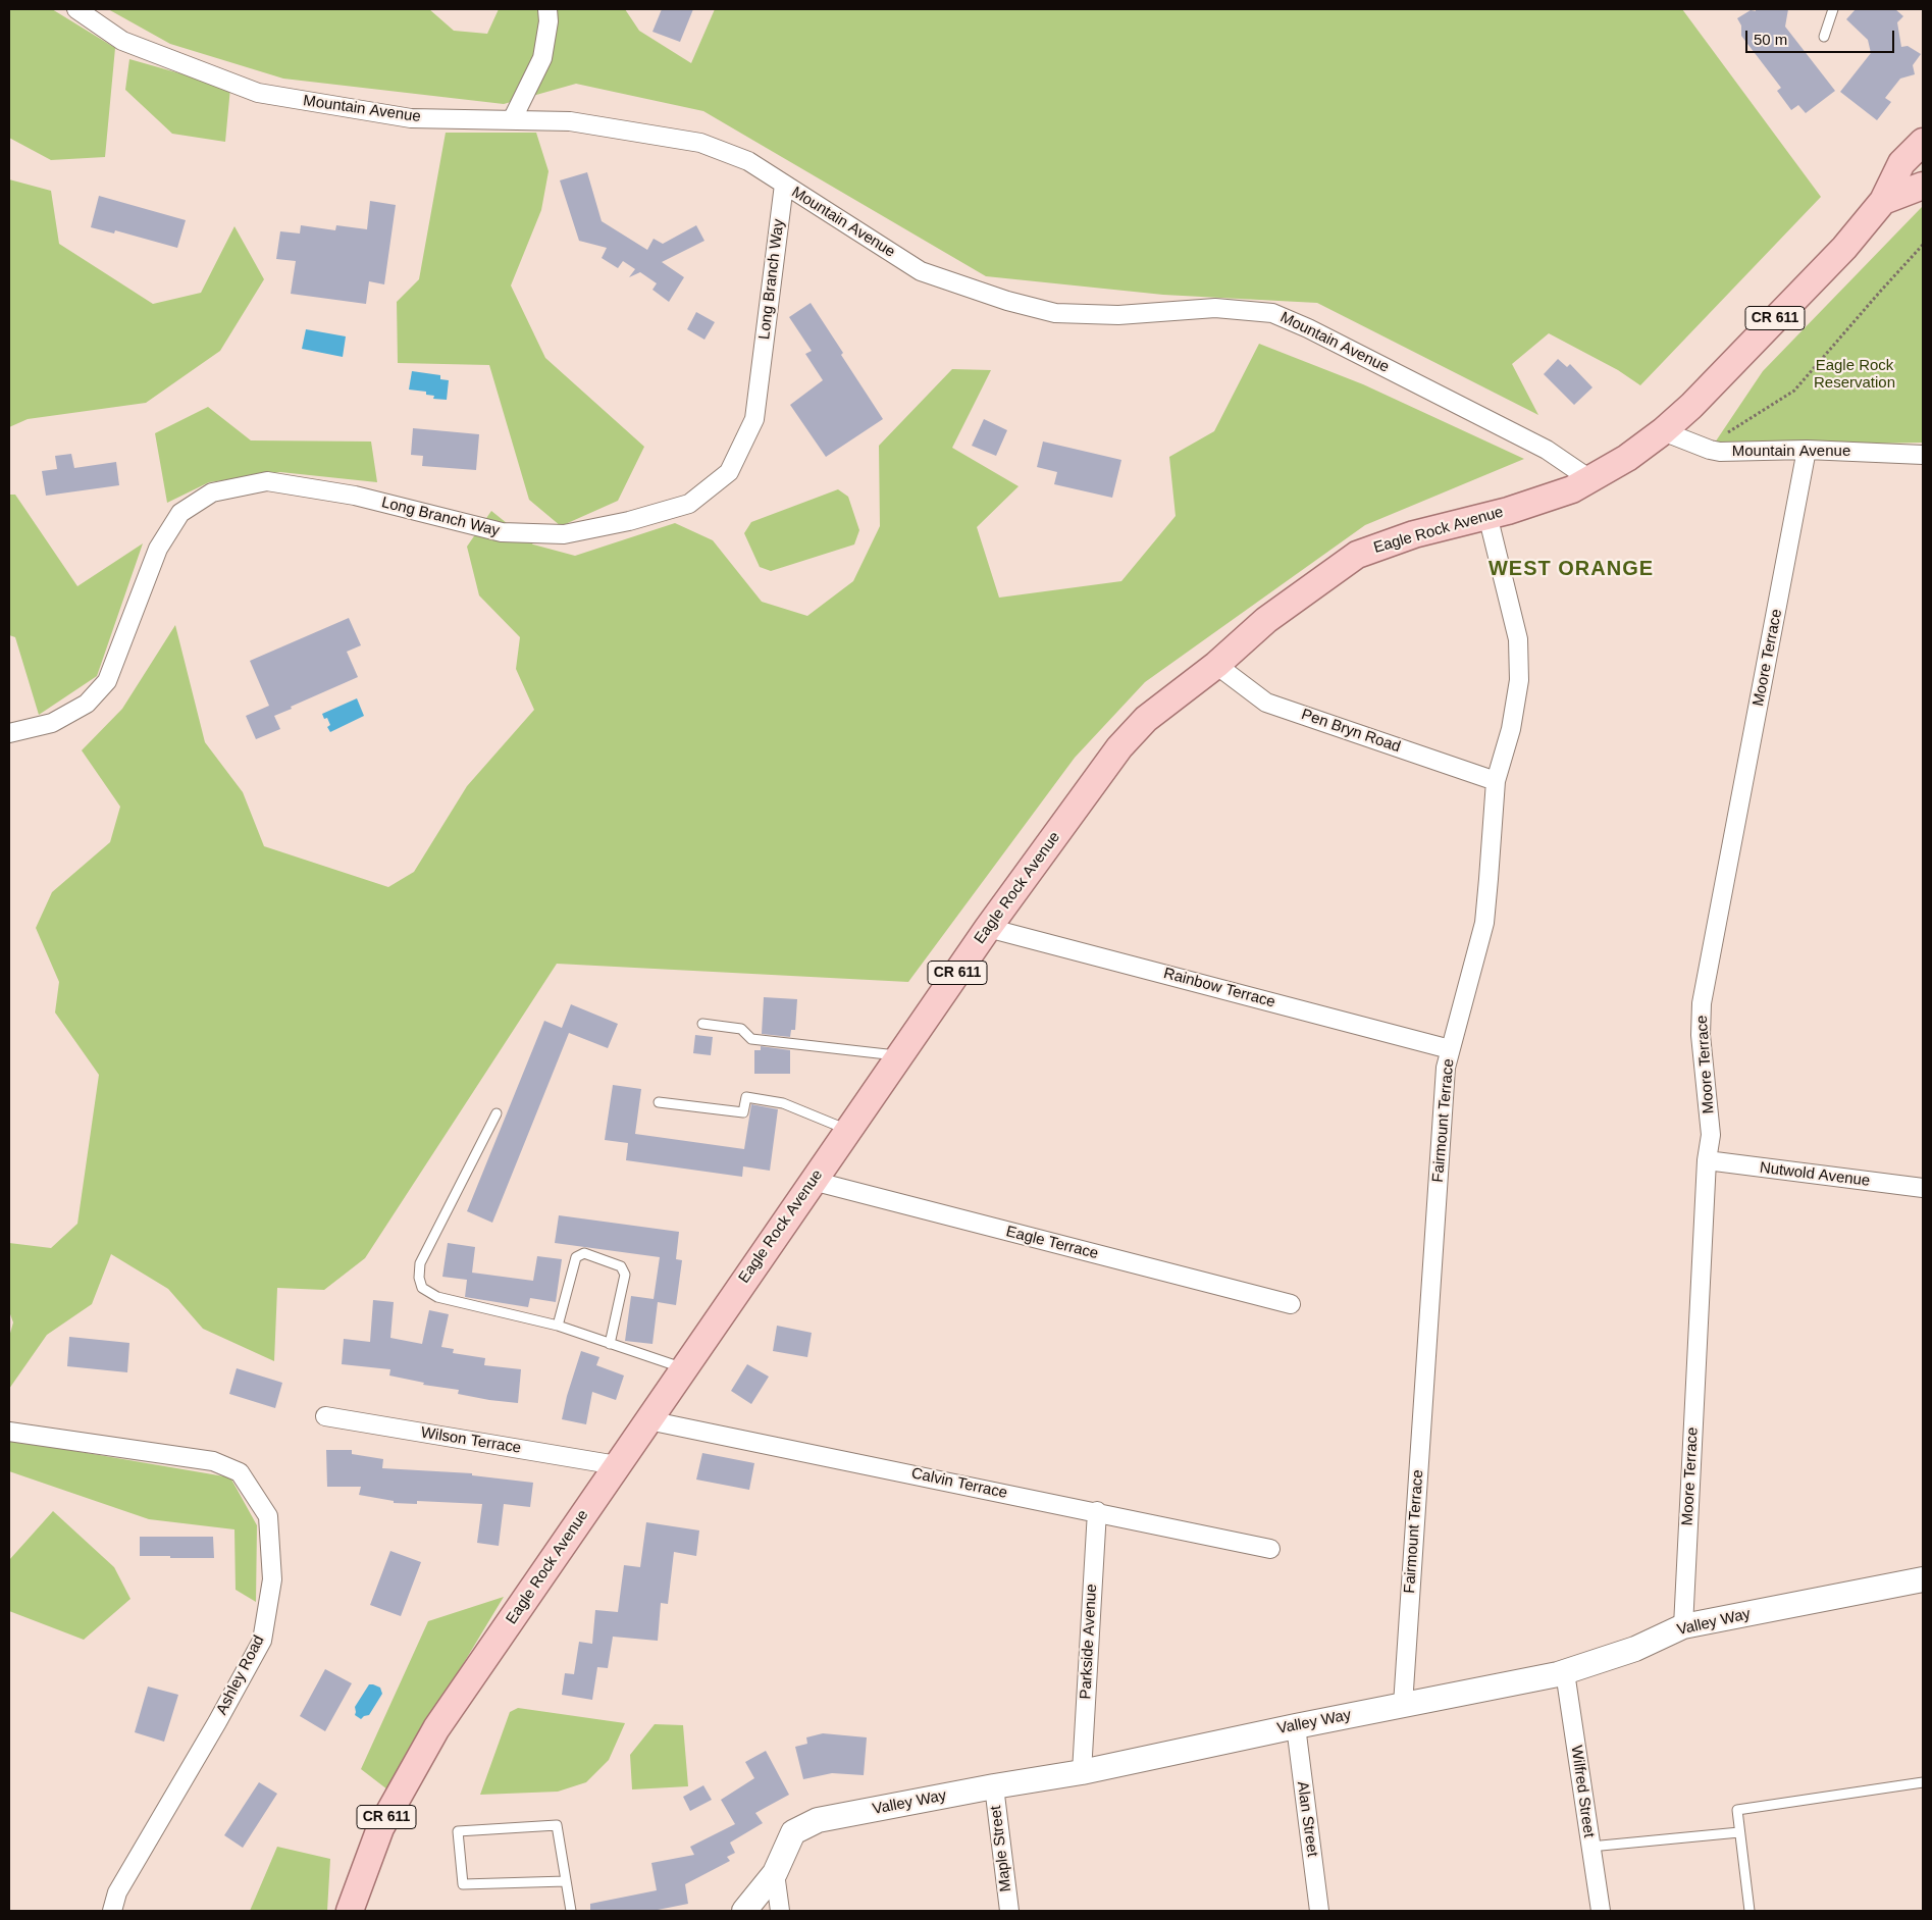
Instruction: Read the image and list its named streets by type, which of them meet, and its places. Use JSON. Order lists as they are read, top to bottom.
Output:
{
  "streets": {
    "main road": ["CR 611", "Eagle Rock Avenue"],
    "street": [
      "Mountain Avenue",
      "Long Branch Way",
      "Moore Terrace",
      "Pen Bryn Road",
      "Rainbow Terrace",
      "Fairmount Terrace",
      "Nutwold Avenue",
      "Eagle Terrace",
      "Wilson Terrace",
      "Calvin Terrace",
      "Valley Way",
      "Parkside Avenue",
      "Ashley Road",
      "Wilfred Street",
      "Alan Street",
      "Maple Street"
    ]
  },
  "crossings": [
    ["Mountain Avenue", "Long Branch Way"],
    ["Mountain Avenue", "Eagle Rock Avenue"],
    ["Mountain Avenue", "Moore Terrace"],
    ["Eagle Rock Avenue", "Pen Bryn Road"],
    ["Eagle Rock Avenue", "Rainbow Terrace"],
    ["Eagle Rock Avenue", "Fairmount Terrace"],
    ["Eagle Rock Avenue", "Eagle Terrace"],
    ["Eagle Rock Avenue", "Wilson Terrace"],
    ["Eagle Rock Avenue", "Calvin Terrace"],
    ["Moore Terrace", "Nutwold Avenue"],
    ["Moore Terrace", "Valley Way"],
    ["Pen Bryn Road", "Fairmount Terrace"],
    ["Rainbow Terrace", "Fairmount Terrace"],
    ["Fairmount Terrace", "Valley Way"],
    ["Calvin Terrace", "Parkside Avenue"],
    ["Valley Way", "Parkside Avenue"],
    ["Valley Way", "Wilfred Street"],
    ["Valley Way", "Alan Street"],
    ["Valley Way", "Maple Street"]
  ],
  "districts": ["WEST ORANGE"],
  "parks": ["Eagle Rock Reservation"],
  "scale_bar": "50 m"
}
